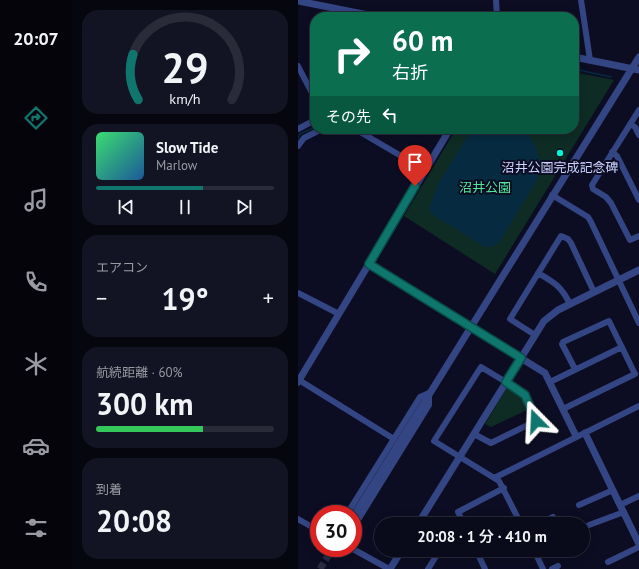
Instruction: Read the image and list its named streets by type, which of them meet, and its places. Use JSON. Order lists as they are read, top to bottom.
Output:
{
  "parks": ["沼井公園"],
  "places": ["沼井公園完成記念碑"],
  "page": {
    "tabs": "20:07",
    "turn": ["60 m", "右折"],
    "then": "その先",
    "song": ["Slow Tide", "Marlow"],
    "tile": [
      "エアコン",
      ["航続距離 · 60%", "300 km"],
      ["到着", "20:08"]
    ],
    "heat": ["−", "19°", "+"],
    "limit": "30",
    "trip": "20:08 · 1 分 · 410 m",
    "gauge": ["29", "km/h"]
  }
}
